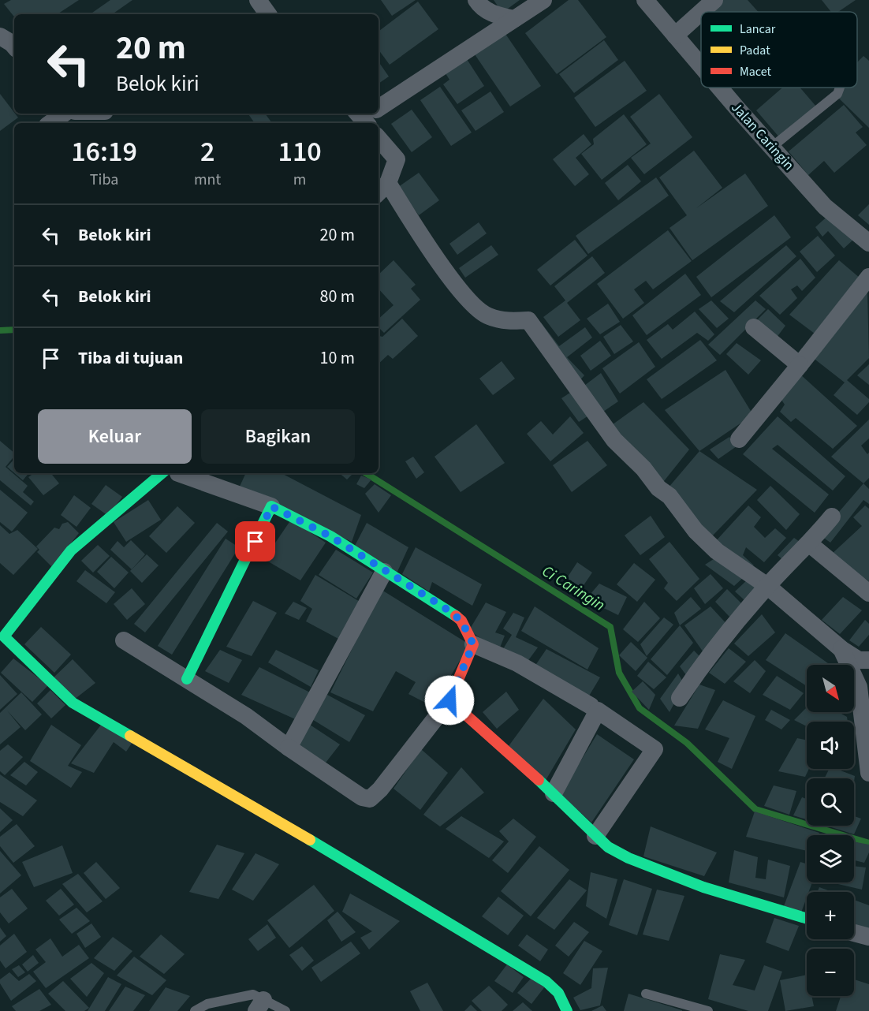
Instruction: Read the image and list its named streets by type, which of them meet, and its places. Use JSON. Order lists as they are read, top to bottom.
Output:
{
  "streets": {
    "street": ["Jalan Caringin"]
  },
  "water": ["Ci Caringin"],
  "legend": ["Lancar", "Padat", "Macet"],
  "north": "bottom right",
  "page": {
    "turn": ["20 m", "Belok kiri"],
    "eta": [
      "16:19",
      "Tiba",
      "2",
      "mnt",
      "110",
      "m"
    ],
    "list": [
      {
        "name": "Belok kiri",
        "value": "20 m"
      },
      {
        "name": "Belok kiri",
        "value": "80 m"
      },
      {
        "name": "Tiba di tujuan",
        "value": "10 m"
      }
    ],
    "buttons": ["Keluar", "Bagikan"],
    "map_buttons": ["+", "−"]
  }
}
